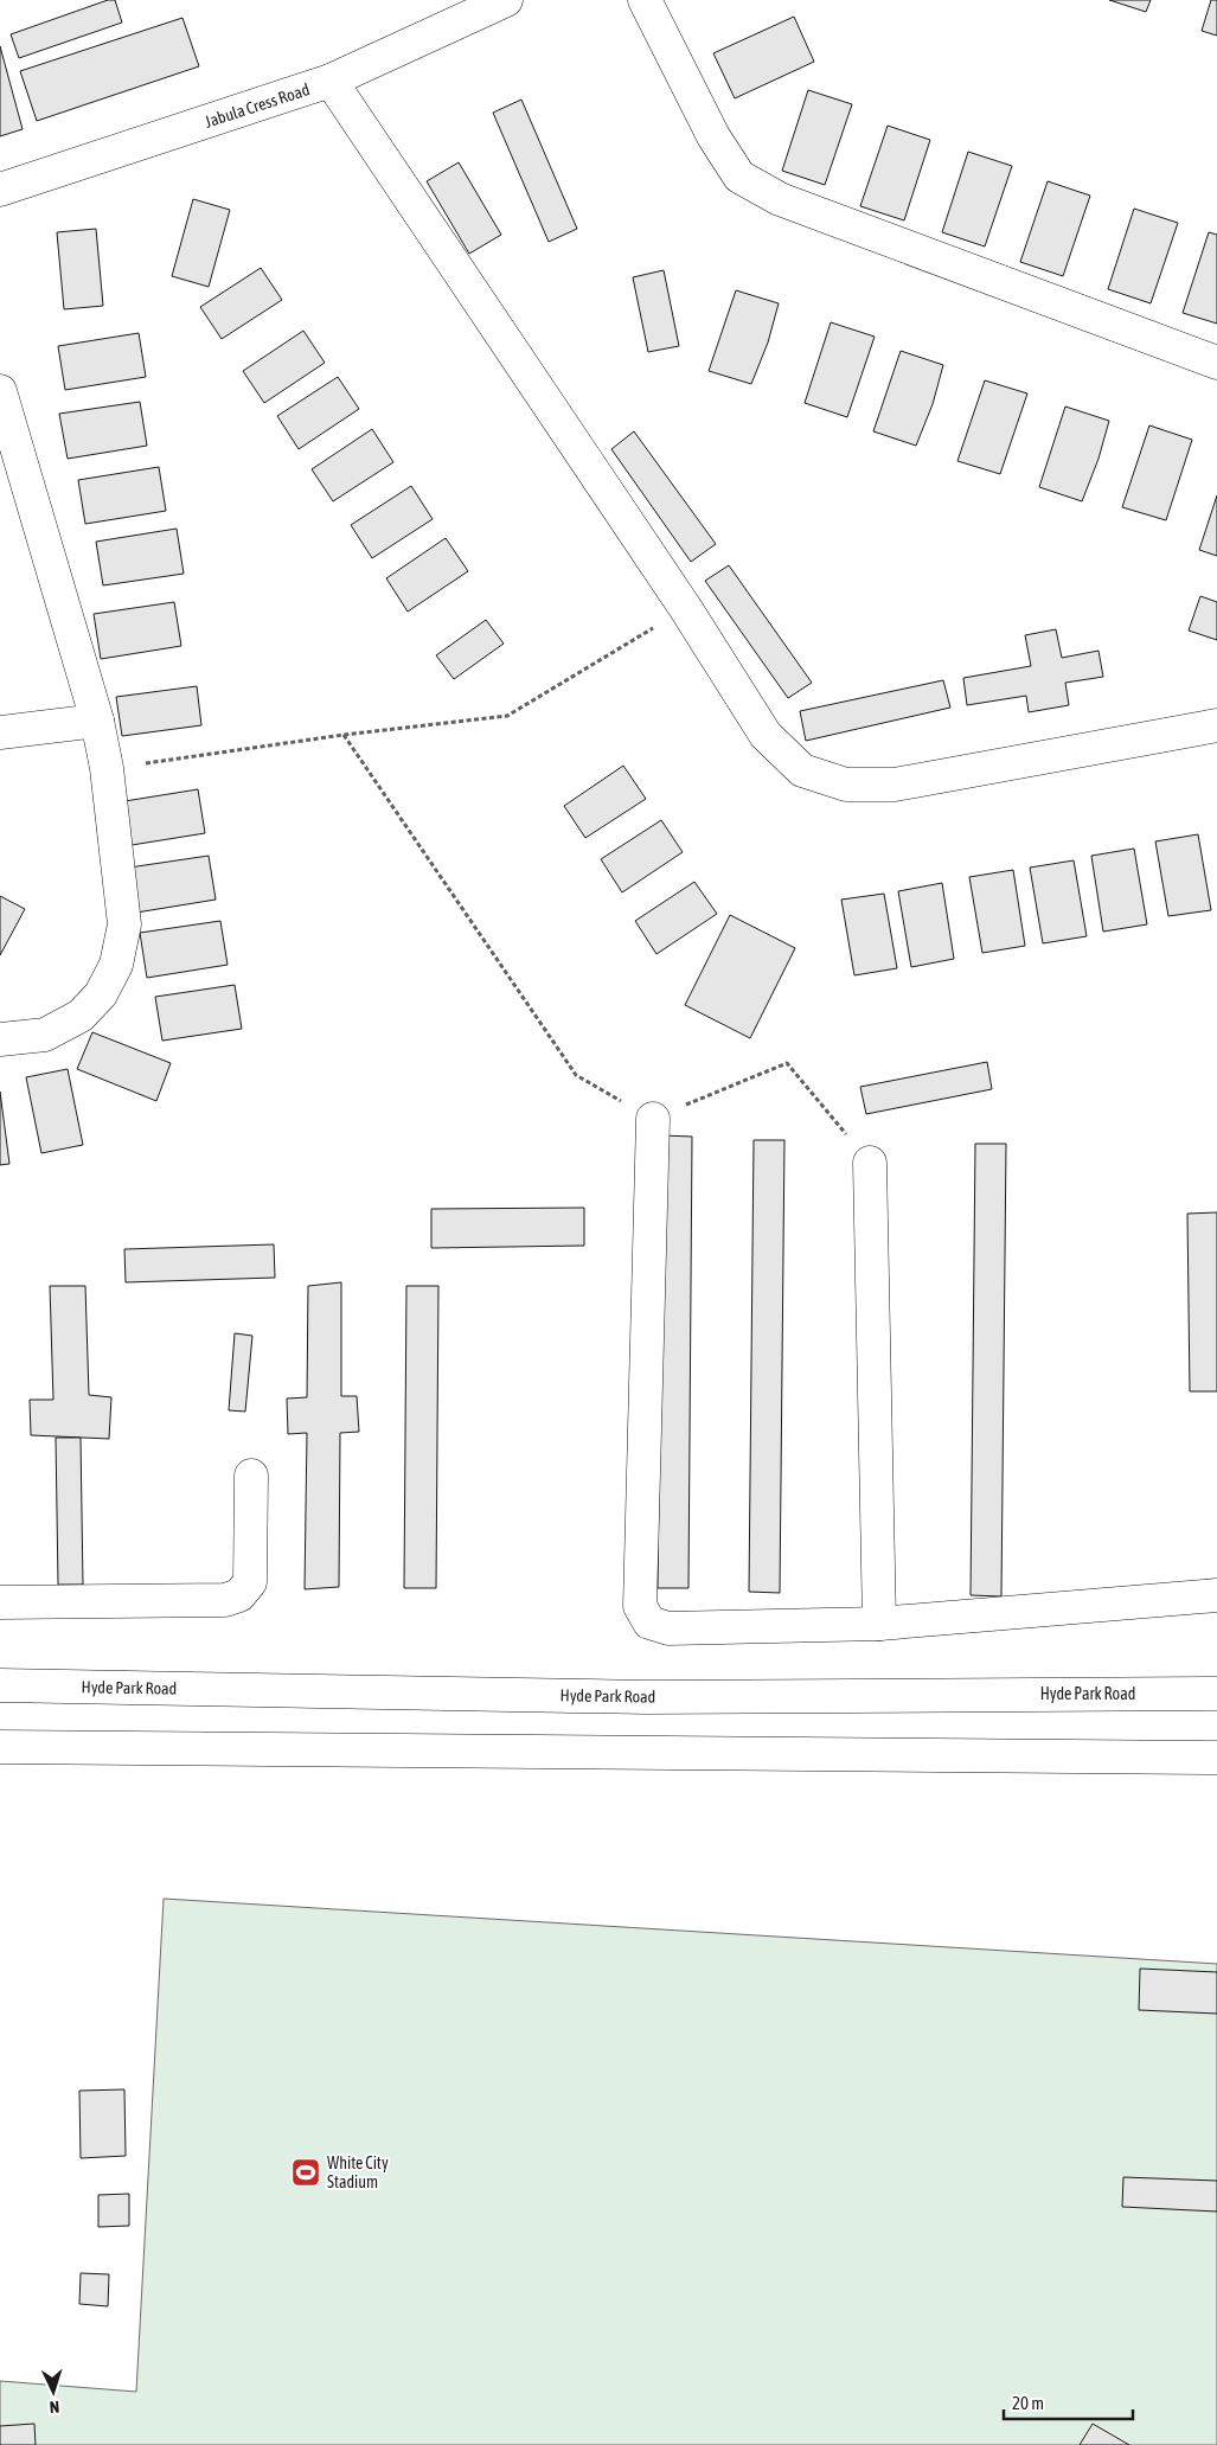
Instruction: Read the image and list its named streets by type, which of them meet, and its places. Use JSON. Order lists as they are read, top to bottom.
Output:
{
  "streets": {
    "street": ["Jabula Cress Road", "Hyde Park Road"]
  },
  "places": {
    "sports": ["White City Stadium"]
  },
  "scale_bar": "20 m",
  "north": "bottom"
}
